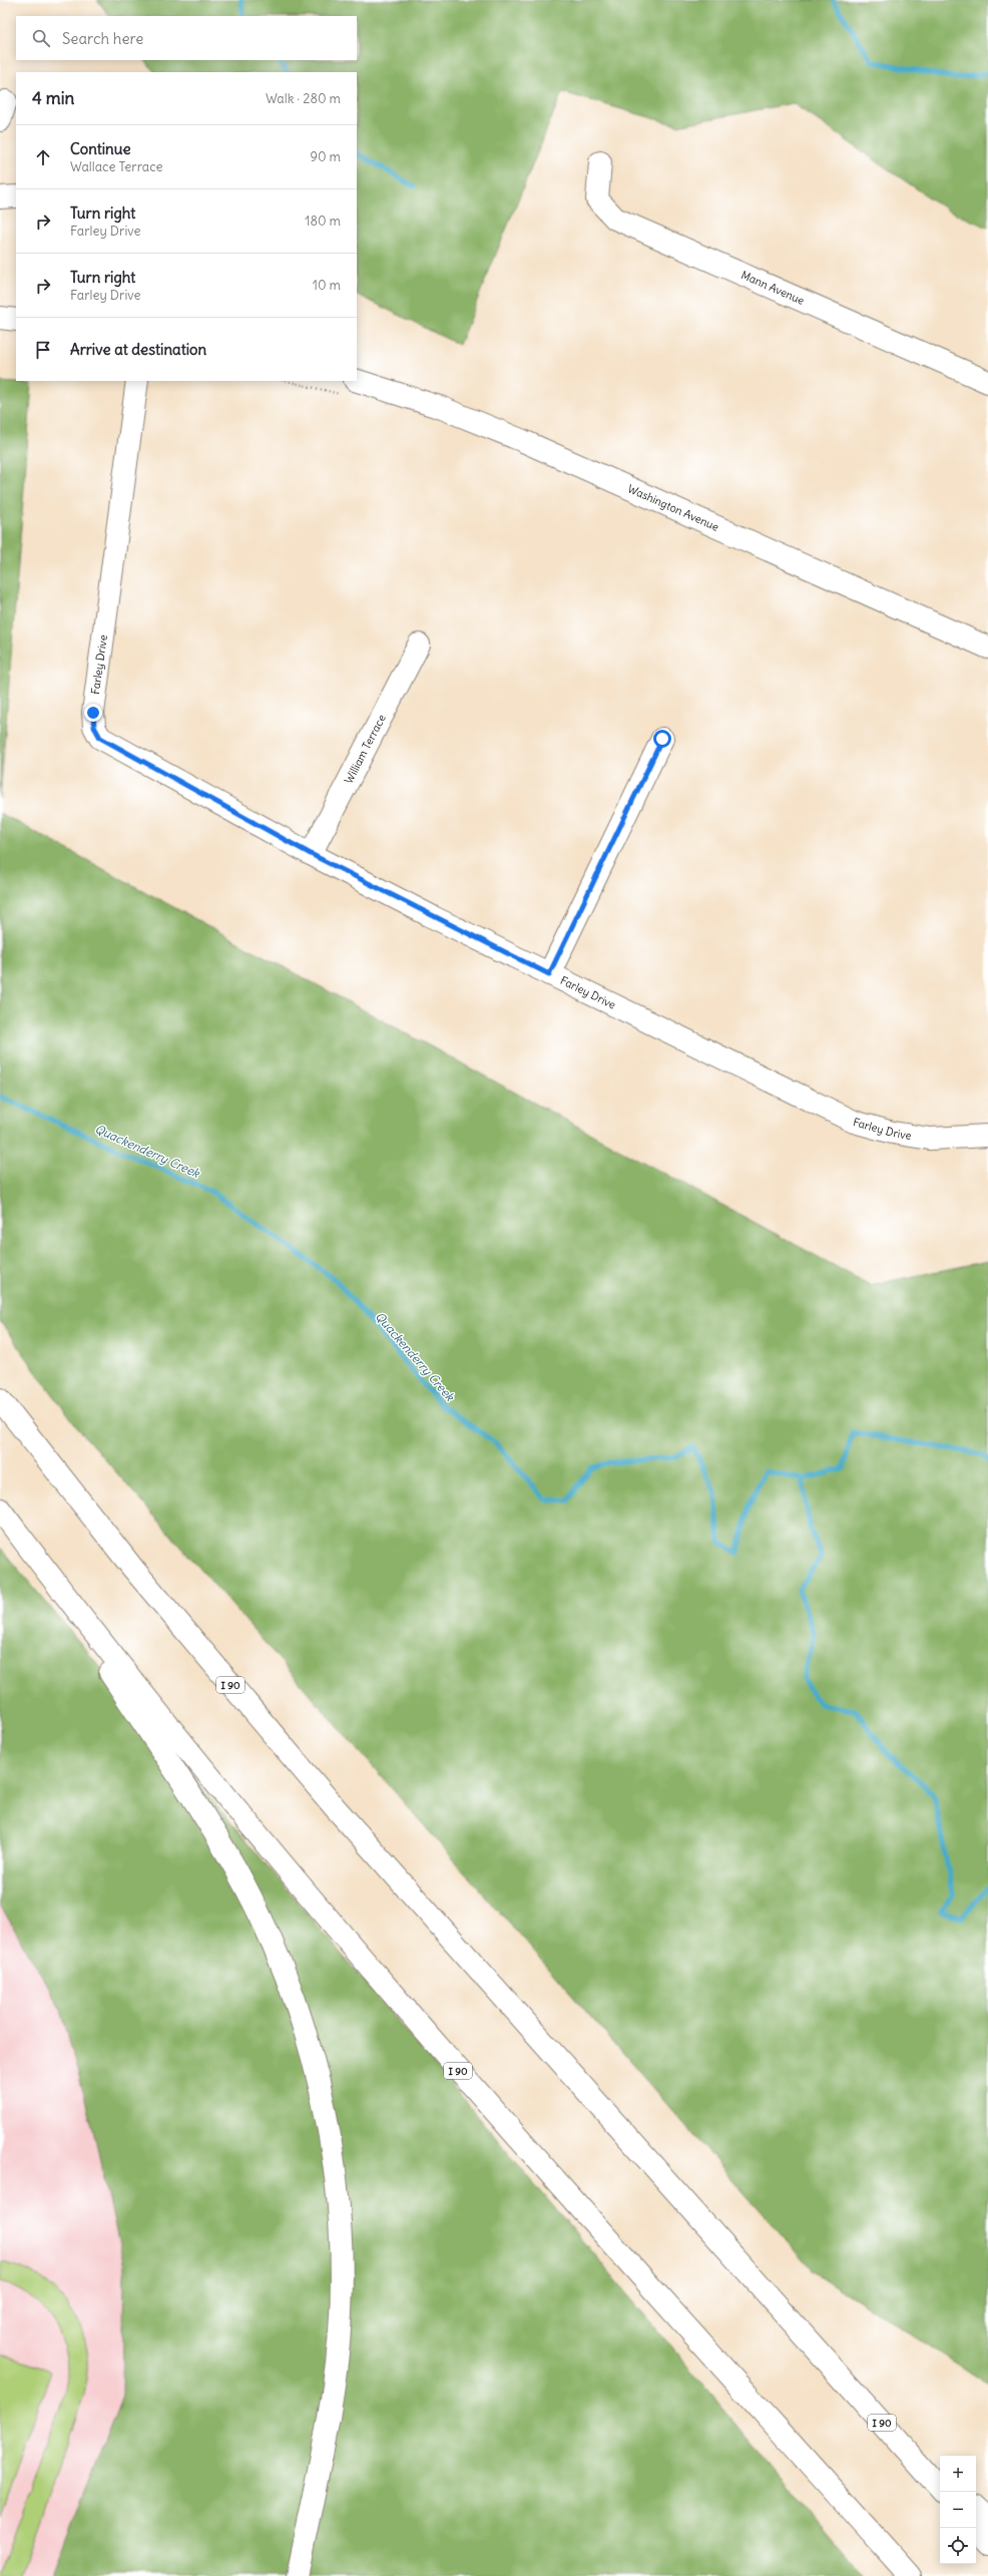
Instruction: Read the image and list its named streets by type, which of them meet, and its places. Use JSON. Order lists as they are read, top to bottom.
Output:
{
  "streets": {
    "main road": [
      "Mann Avenue",
      "Washington Avenue",
      "Farley Drive",
      "William Terrace",
      "I 90"
    ]
  },
  "crossings": [
    ["Farley Drive", "William Terrace"]
  ],
  "water": ["Quackenderry Creek"],
  "page": {
    "search": "Search here",
    "heading": ["4 min", "Walk · 280 m"],
    "list": [
      ["Continue", "Wallace Terrace", "90 m"],
      ["Turn right", "Farley Drive", "180 m"],
      ["Turn right", "Farley Drive", "10 m"],
      "Arrive at destination"
    ],
    "map_buttons": ["+", "−"]
  }
}
